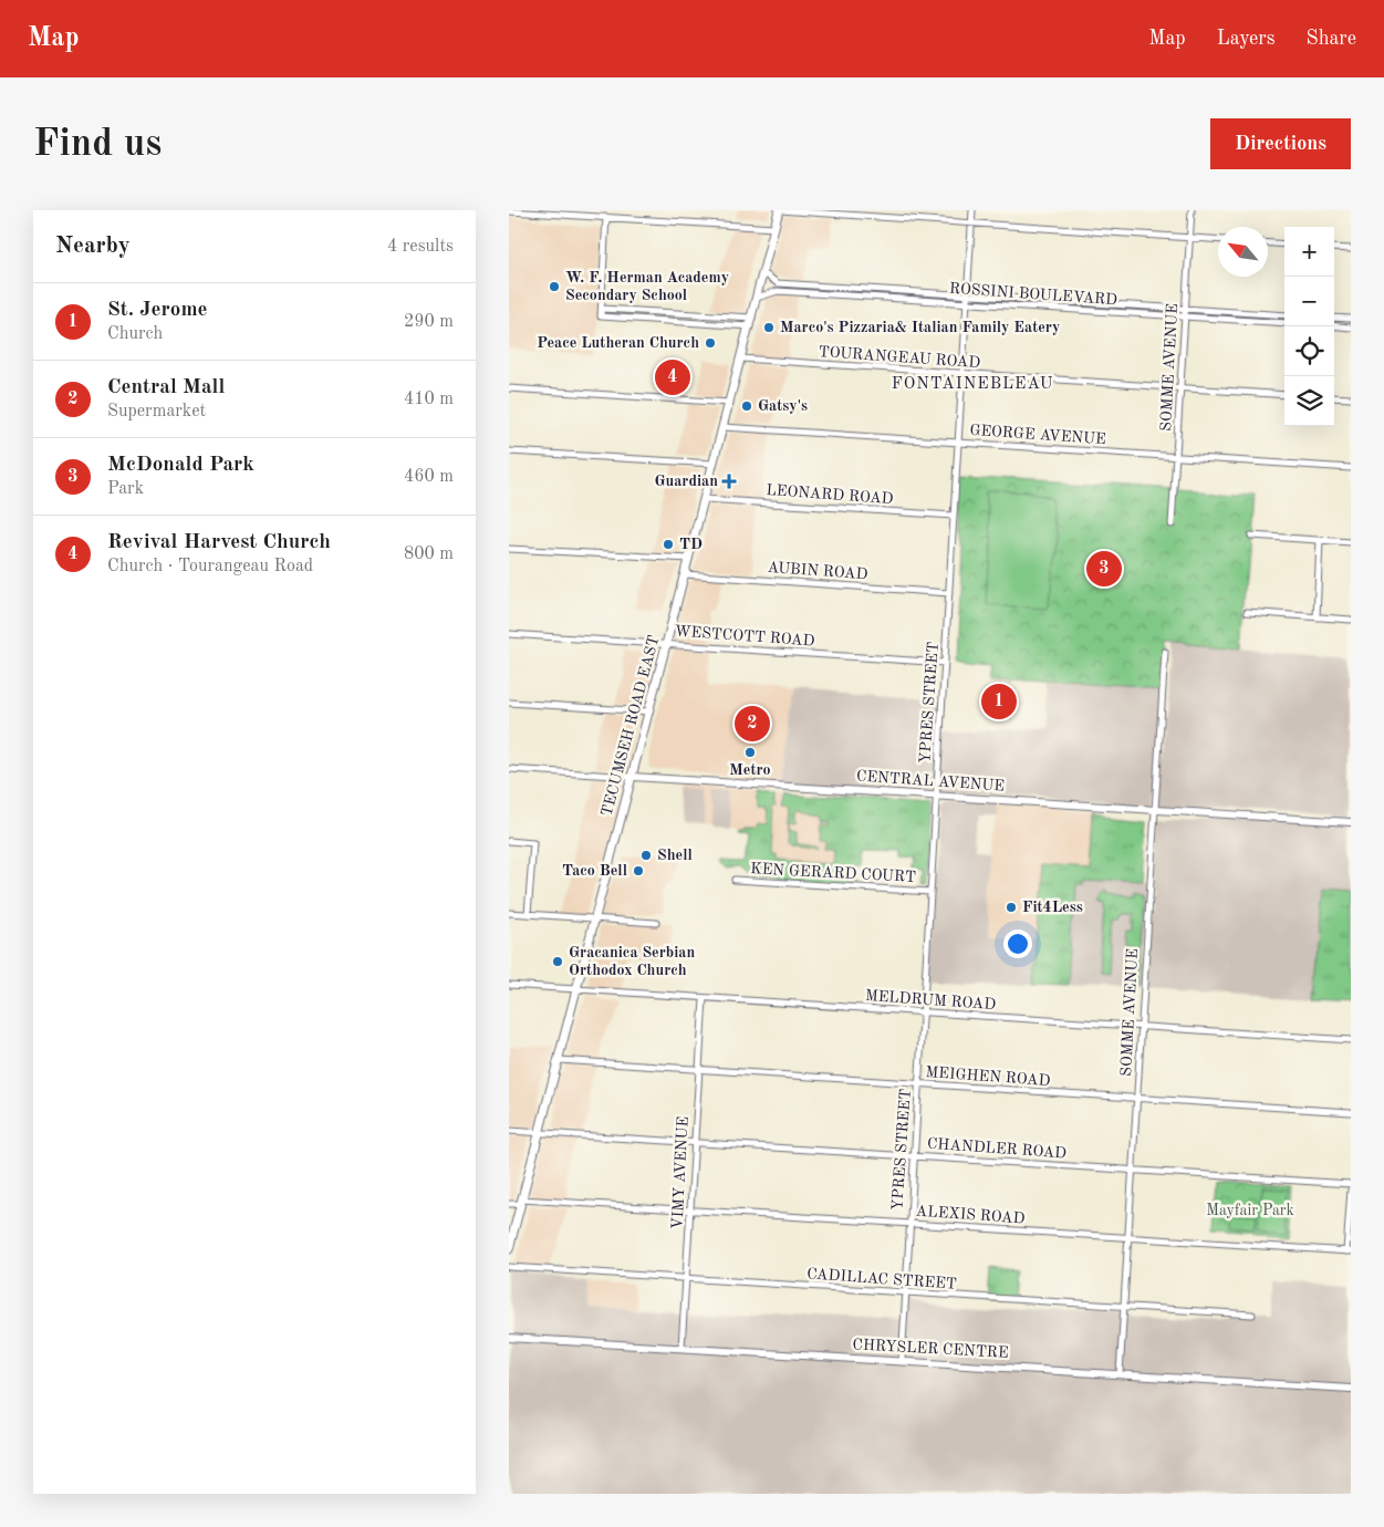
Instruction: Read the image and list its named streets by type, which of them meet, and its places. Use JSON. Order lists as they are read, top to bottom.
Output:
{
  "streets": {
    "main road": ["TECUMSEH ROAD EAST"],
    "street": [
      "ROSSINI BOULEVARD",
      "TOURANGEAU ROAD",
      "SOMME AVENUE",
      "GEORGE AVENUE",
      "LEONARD ROAD",
      "AUBIN ROAD",
      "WESTCOTT ROAD",
      "YPRES STREET",
      "CENTRAL AVENUE",
      "KEN GERARD COURT",
      "MELDRUM ROAD",
      "MEIGHEN ROAD",
      "CHANDLER ROAD",
      "VIMY AVENUE",
      "ALEXIS ROAD",
      "CADILLAC STREET",
      "CHRYSLER CENTRE"
    ]
  },
  "crossings": [
    ["ROSSINI BOULEVARD", "SOMME AVENUE"],
    ["ROSSINI BOULEVARD", "YPRES STREET"],
    ["ROSSINI BOULEVARD", "TECUMSEH ROAD EAST"],
    ["TOURANGEAU ROAD", "SOMME AVENUE"],
    ["TOURANGEAU ROAD", "YPRES STREET"],
    ["TOURANGEAU ROAD", "TECUMSEH ROAD EAST"],
    ["SOMME AVENUE", "GEORGE AVENUE"],
    ["SOMME AVENUE", "CENTRAL AVENUE"],
    ["SOMME AVENUE", "MELDRUM ROAD"],
    ["SOMME AVENUE", "MEIGHEN ROAD"],
    ["SOMME AVENUE", "CHANDLER ROAD"],
    ["SOMME AVENUE", "ALEXIS ROAD"],
    ["SOMME AVENUE", "CADILLAC STREET"],
    ["SOMME AVENUE", "CHRYSLER CENTRE"],
    ["GEORGE AVENUE", "YPRES STREET"],
    ["GEORGE AVENUE", "TECUMSEH ROAD EAST"],
    ["LEONARD ROAD", "YPRES STREET"],
    ["LEONARD ROAD", "TECUMSEH ROAD EAST"],
    ["AUBIN ROAD", "YPRES STREET"],
    ["AUBIN ROAD", "TECUMSEH ROAD EAST"],
    ["WESTCOTT ROAD", "YPRES STREET"],
    ["WESTCOTT ROAD", "TECUMSEH ROAD EAST"],
    ["YPRES STREET", "CENTRAL AVENUE"],
    ["YPRES STREET", "KEN GERARD COURT"],
    ["YPRES STREET", "MELDRUM ROAD"],
    ["YPRES STREET", "MEIGHEN ROAD"],
    ["YPRES STREET", "CHANDLER ROAD"],
    ["YPRES STREET", "ALEXIS ROAD"],
    ["YPRES STREET", "CADILLAC STREET"],
    ["YPRES STREET", "CHRYSLER CENTRE"],
    ["TECUMSEH ROAD EAST", "CENTRAL AVENUE"],
    ["TECUMSEH ROAD EAST", "MELDRUM ROAD"],
    ["TECUMSEH ROAD EAST", "MEIGHEN ROAD"],
    ["TECUMSEH ROAD EAST", "CHANDLER ROAD"],
    ["TECUMSEH ROAD EAST", "ALEXIS ROAD"],
    ["MELDRUM ROAD", "VIMY AVENUE"],
    ["MEIGHEN ROAD", "VIMY AVENUE"],
    ["CHANDLER ROAD", "VIMY AVENUE"],
    ["VIMY AVENUE", "ALEXIS ROAD"],
    ["VIMY AVENUE", "CADILLAC STREET"],
    ["VIMY AVENUE", "CHRYSLER CENTRE"]
  ],
  "districts": ["FONTAINEBLEAU"],
  "parks": ["Mayfair Park"],
  "places": {
    "other": [
      "W. F. Herman Academy Secondary School",
      "Marco's Pizzaria& Italian Family Eatery",
      "Peace Lutheran Church",
      "Gatsy's",
      "TD",
      "Metro",
      "Shell",
      "Taco Bell",
      "Fit4Less",
      "Gracanica Serbian Orthodox Church"
    ],
    "health": ["Guardian"]
  },
  "north": "top left",
  "page": {
    "header": "Map",
    "nav": ["Map", "Layers", "Share"],
    "buttons": "Directions",
    "title": "Find us",
    "heading": ["Nearby", "4 results"],
    "map_buttons": ["+", "−"],
    "list": [
      {
        "mark": "1",
        "name": "St. Jerome",
        "note": "Church",
        "value": "290 m"
      },
      {
        "mark": "2",
        "name": "Central Mall",
        "note": "Supermarket",
        "value": "410 m"
      },
      {
        "mark": "3",
        "name": "McDonald Park",
        "note": "Park",
        "value": "460 m"
      },
      {
        "mark": "4",
        "name": "Revival Harvest Church",
        "note": "Church · Tourangeau Road",
        "value": "800 m"
      }
    ],
    "pins": [
      "4",
      "3",
      "1",
      "2"
    ]
  }
}
